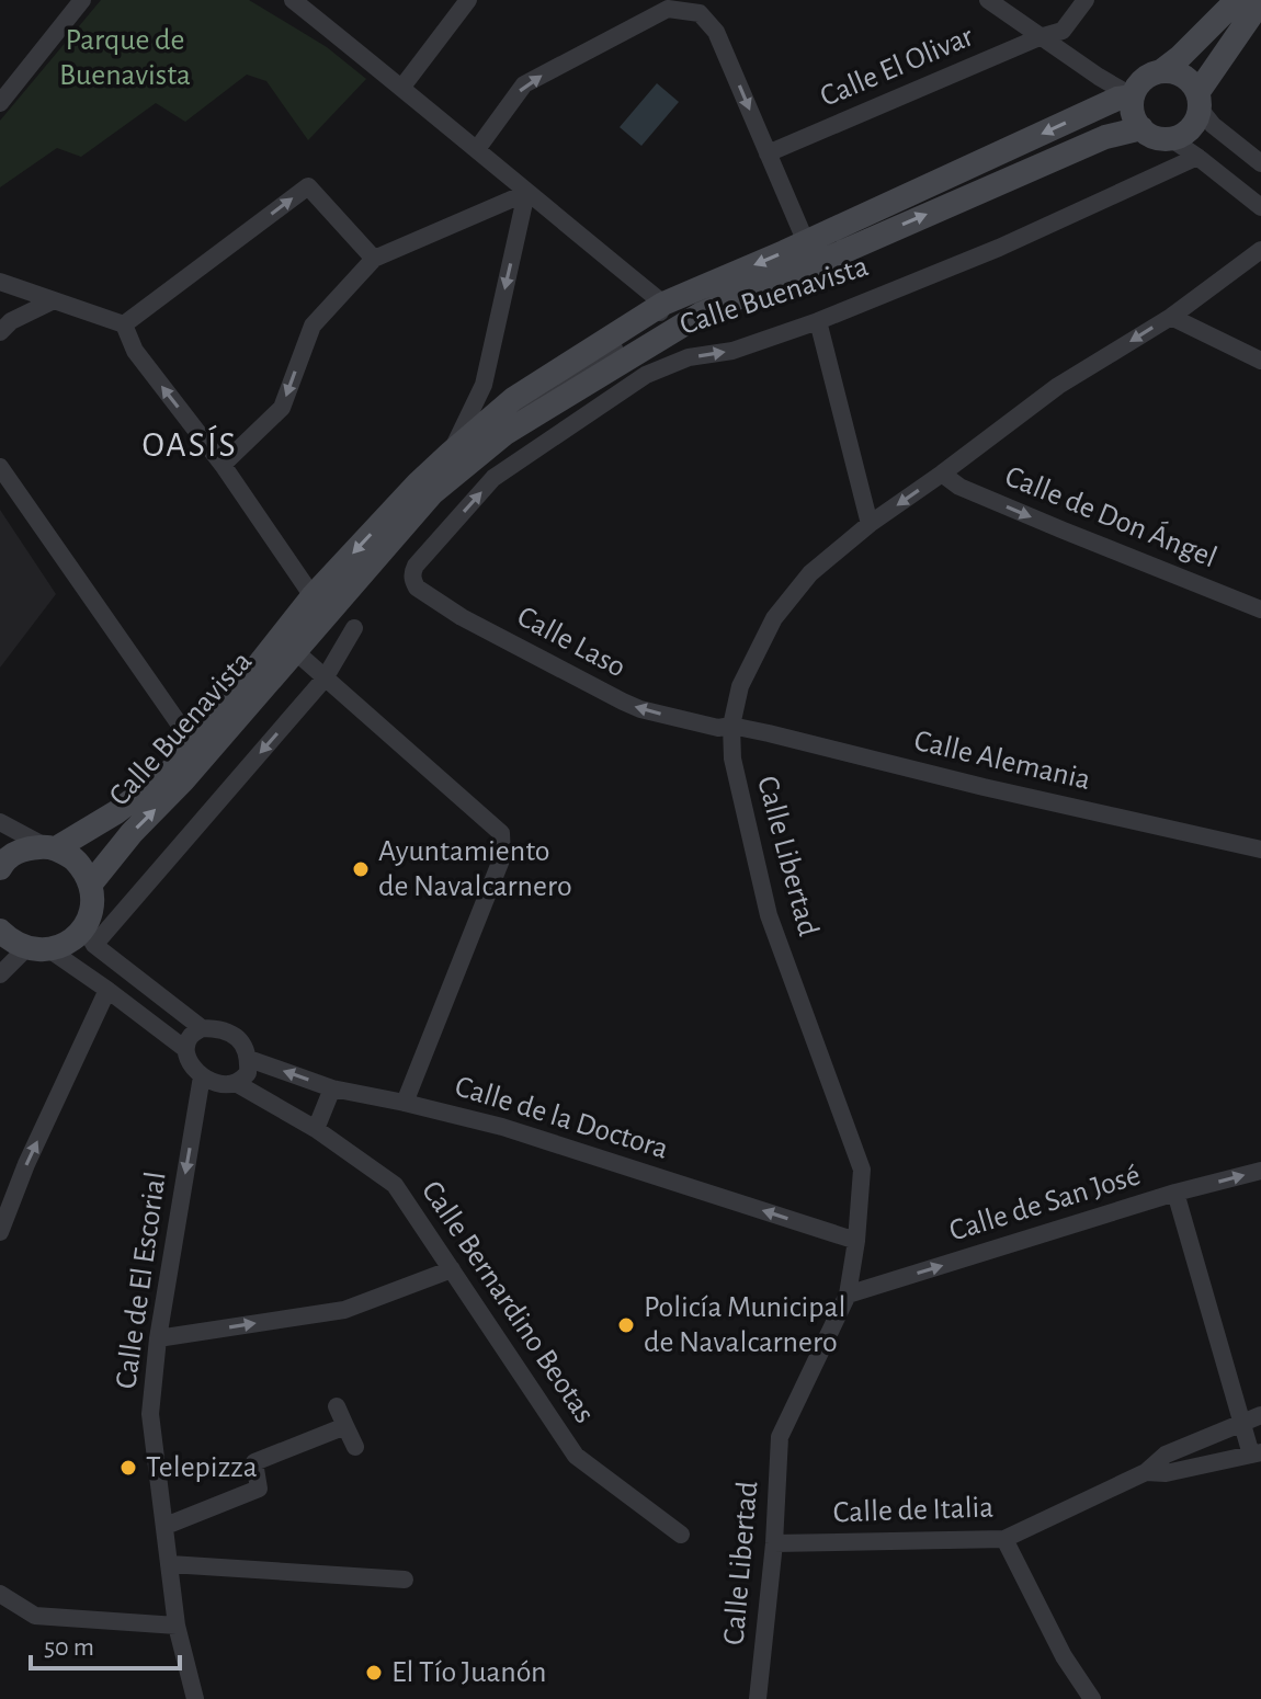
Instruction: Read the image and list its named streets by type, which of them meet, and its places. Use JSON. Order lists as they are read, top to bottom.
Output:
{
  "streets": {
    "street": [
      "Calle El Olivar",
      "Calle Buenavista",
      "Calle de Don Ángel",
      "Calle Laso",
      "Calle Alemania",
      "Calle Libertad",
      "Calle de la Doctora",
      "Calle de San José",
      "Calle de El Escorial",
      "Calle Bernardino Beotas",
      "Calle de Italia"
    ]
  },
  "crossings": [
    ["Calle Buenavista", "Calle Laso"],
    ["Calle de Don Ángel", "Calle Libertad"],
    ["Calle Laso", "Calle Alemania"],
    ["Calle Laso", "Calle Libertad"],
    ["Calle Alemania", "Calle Libertad"],
    ["Calle Libertad", "Calle de la Doctora"],
    ["Calle Libertad", "Calle de San José"],
    ["Calle Libertad", "Calle de Italia"],
    ["Calle de la Doctora", "Calle de El Escorial"],
    ["Calle de la Doctora", "Calle Bernardino Beotas"],
    ["Calle de El Escorial", "Calle Bernardino Beotas"]
  ],
  "one_way": [
    "Calle de Don Ángel",
    "Calle Laso",
    "Calle de la Doctora",
    "Calle de San José"
  ],
  "districts": ["OASÍS"],
  "parks": ["Parque de Buenavista"],
  "places": [
    "Ayuntamiento de Navalcarnero",
    "Policía Municipal de Navalcarnero",
    "Telepizza",
    "El Tío Juanón"
  ],
  "scale_bar": "50 m"
}
